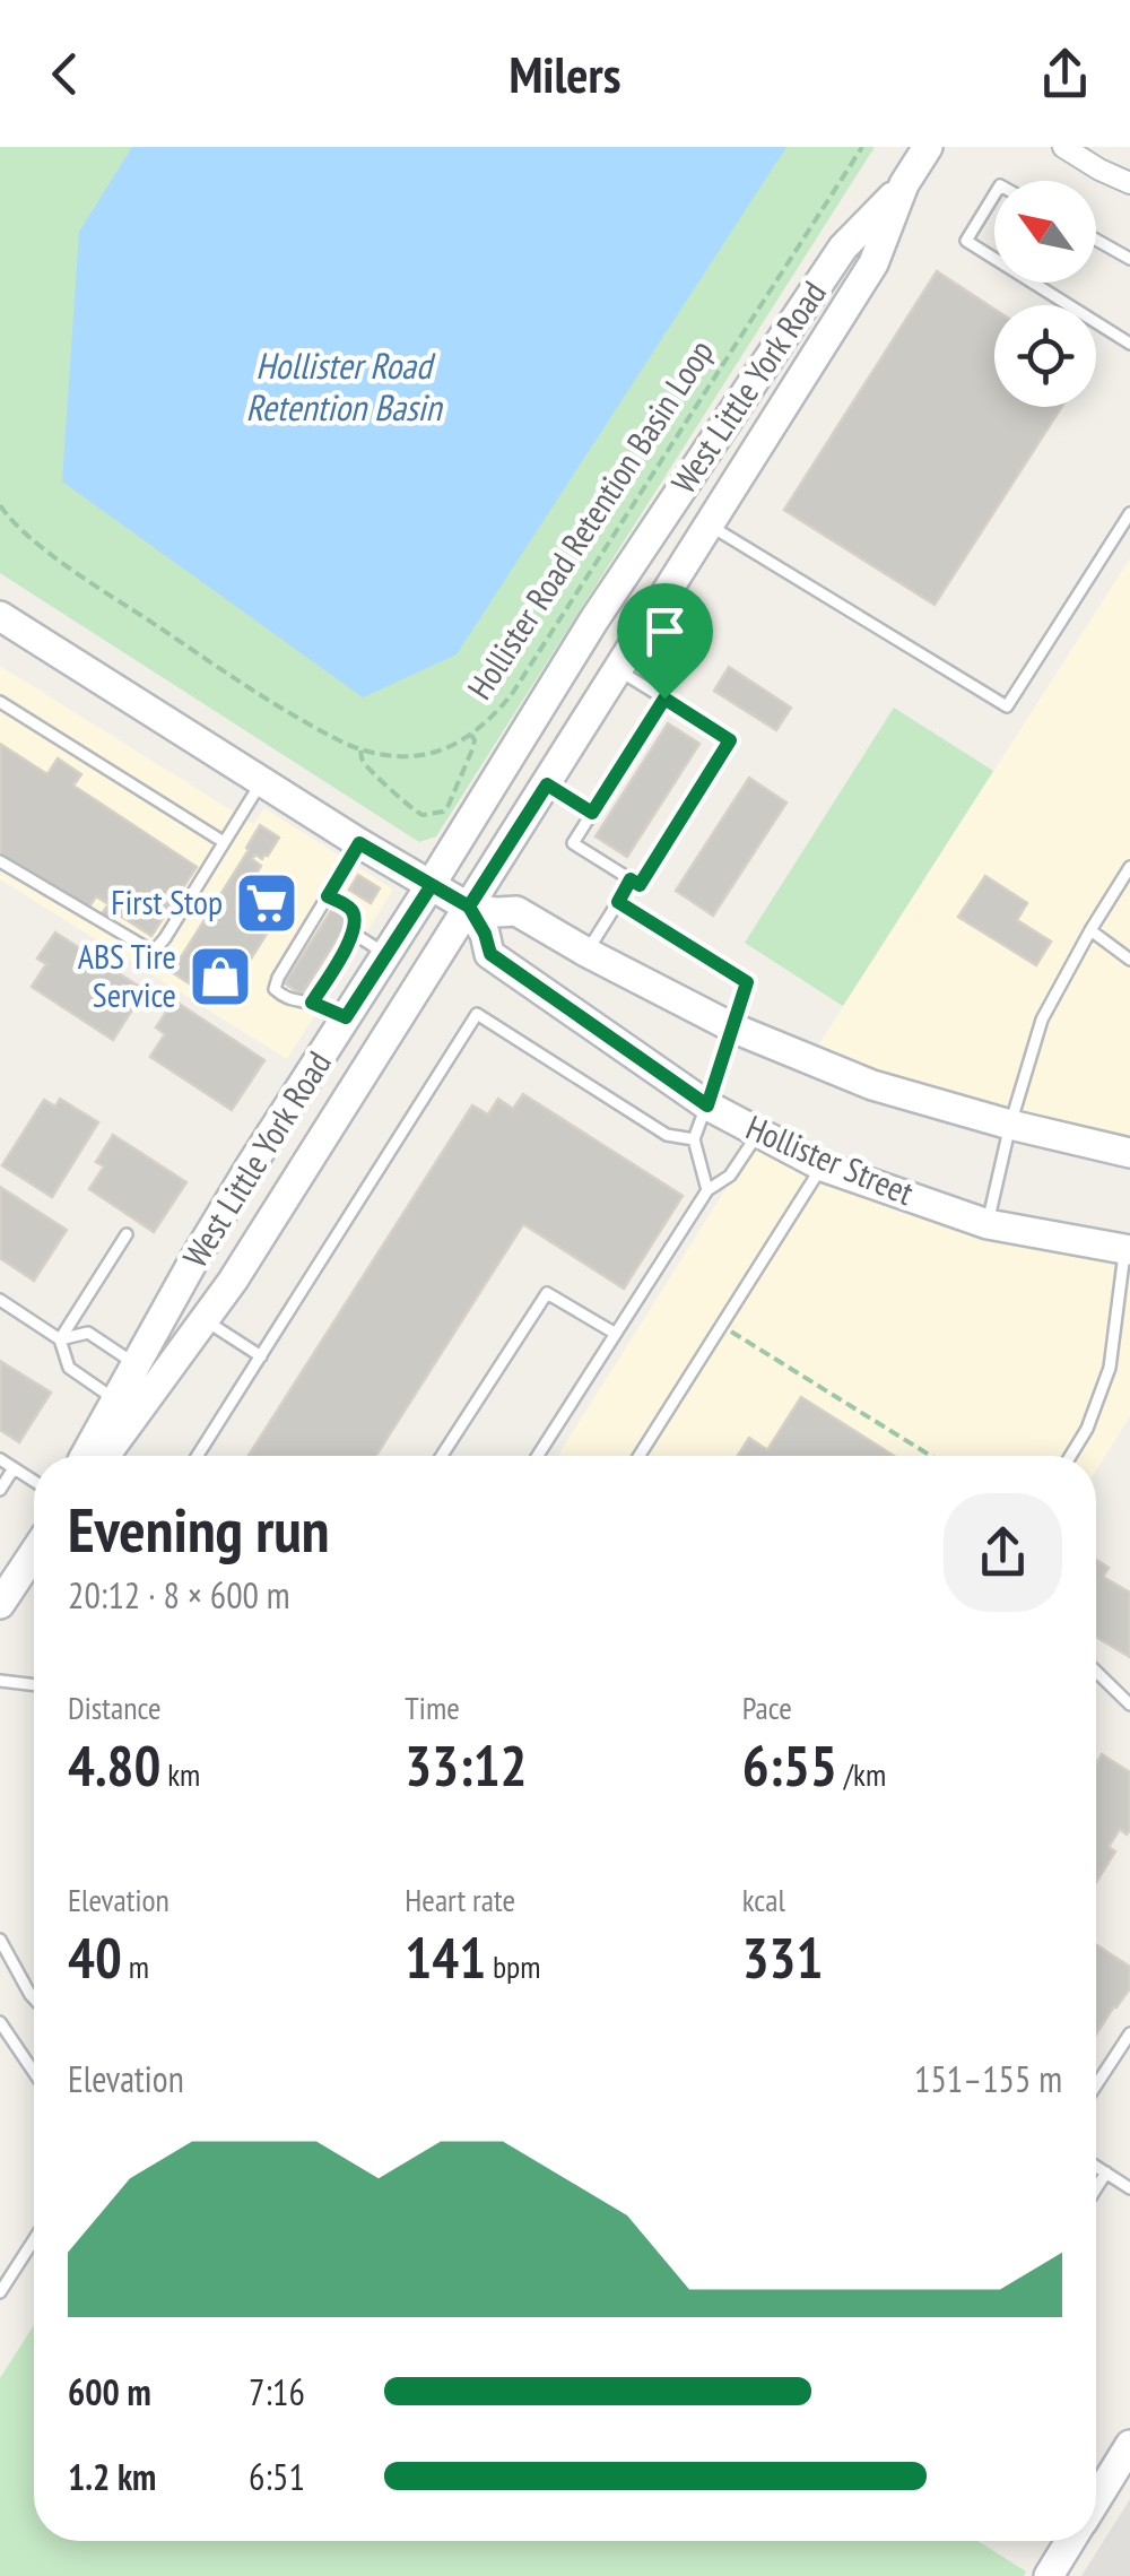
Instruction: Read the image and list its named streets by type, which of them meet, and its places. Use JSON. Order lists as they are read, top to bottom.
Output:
{
  "streets": {
    "main road": ["West Little York Road", "Hollister Street"],
    "path": ["Hollister Road Retention Basin Loop"]
  },
  "crossings": [
    ["West Little York Road", "Hollister Street"]
  ],
  "water": ["Hollister Road Retention Basin"],
  "places": {
    "supermarket": ["First Stop"],
    "shop": ["ABS Tire Service"]
  },
  "north": "top left",
  "page": {
    "header": "Milers",
    "heading": ["Evening run", "20:12 · 8 × 600 m"],
    "stats": [
      ["Distance", "4.80 km"],
      ["Time", "33:12"],
      ["Pace", "6:55 /km"],
      ["Elevation", "40 m"],
      ["Heart rate", "141 bpm"],
      ["kcal", "331"]
    ],
    "chart": ["Elevation", "151–155 m"],
    "list": [
      {
        "name": "600 m",
        "note": "7:16"
      },
      {
        "name": "1.2 km",
        "note": "6:51"
      }
    ]
  }
}
